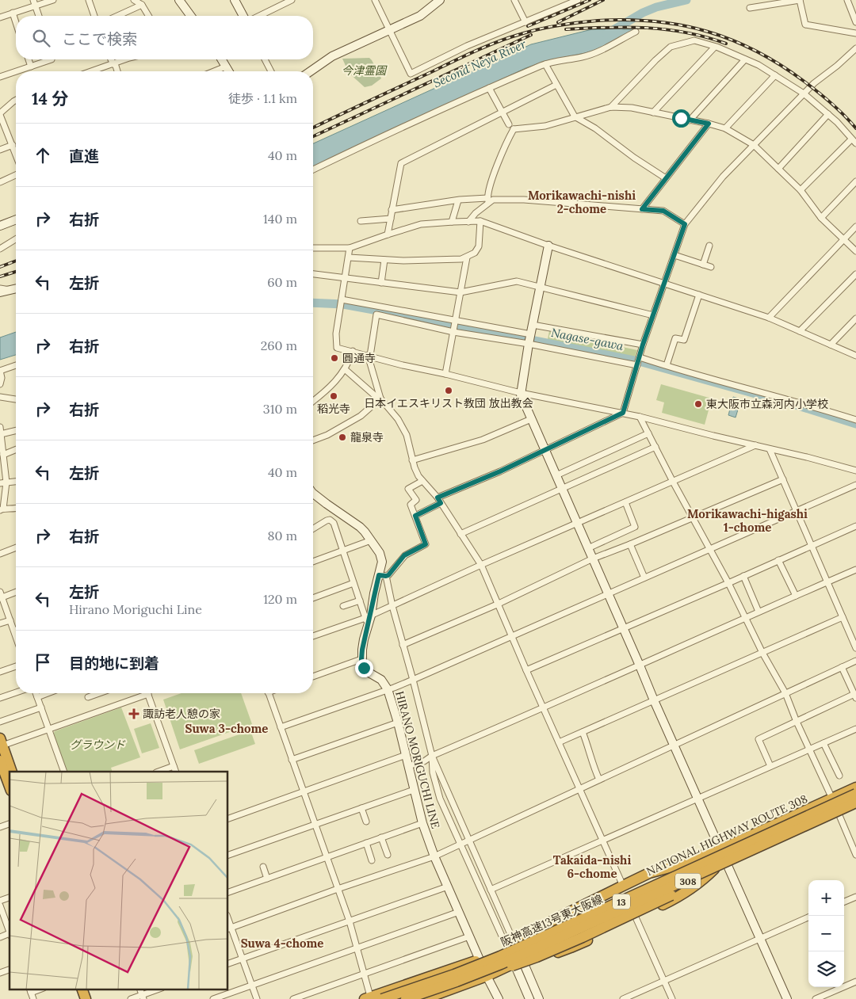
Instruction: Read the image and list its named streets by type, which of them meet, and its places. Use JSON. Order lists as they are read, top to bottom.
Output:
{
  "streets": {
    "highway": [
      "NATIONAL HIGHWAY ROUTE 308",
      "308",
      "13",
      "阪神高速13号東大阪線"
    ],
    "street": ["HIRANO MORIGUCHI LINE"]
  },
  "crossings": [
    ["HIRANO MORIGUCHI LINE", "NATIONAL HIGHWAY ROUTE 308"],
    ["HIRANO MORIGUCHI LINE", "308"]
  ],
  "districts": [
    "Morikawachi-nishi 2-chome",
    "Morikawachi-higashi 1-chome",
    "Suwa 3-chome",
    "Takaida-nishi 6-chome",
    "Suwa 4-chome"
  ],
  "water": ["Second Neya River", "Nagase-gawa"],
  "parks": ["今津霊園", "グラウンド"],
  "places": {
    "other": [
      "圓通寺",
      "日本イエスキリスト教団 放出教会",
      "稻光寺",
      "東大阪市立森河内小学校",
      "龍泉寺"
    ],
    "health": ["諏訪老人憩の家"]
  },
  "page": {
    "search": "ここで検索",
    "heading": ["14 分", "徒歩 · 1.1 km"],
    "list": [
      ["直進", "40 m"],
      ["右折", "140 m"],
      ["左折", "60 m"],
      ["右折", "260 m"],
      ["右折", "310 m"],
      ["左折", "40 m"],
      ["右折", "80 m"],
      ["左折", "Hirano Moriguchi Line", "120 m"],
      "目的地に到着"
    ],
    "map_buttons": ["+", "−"]
  }
}
